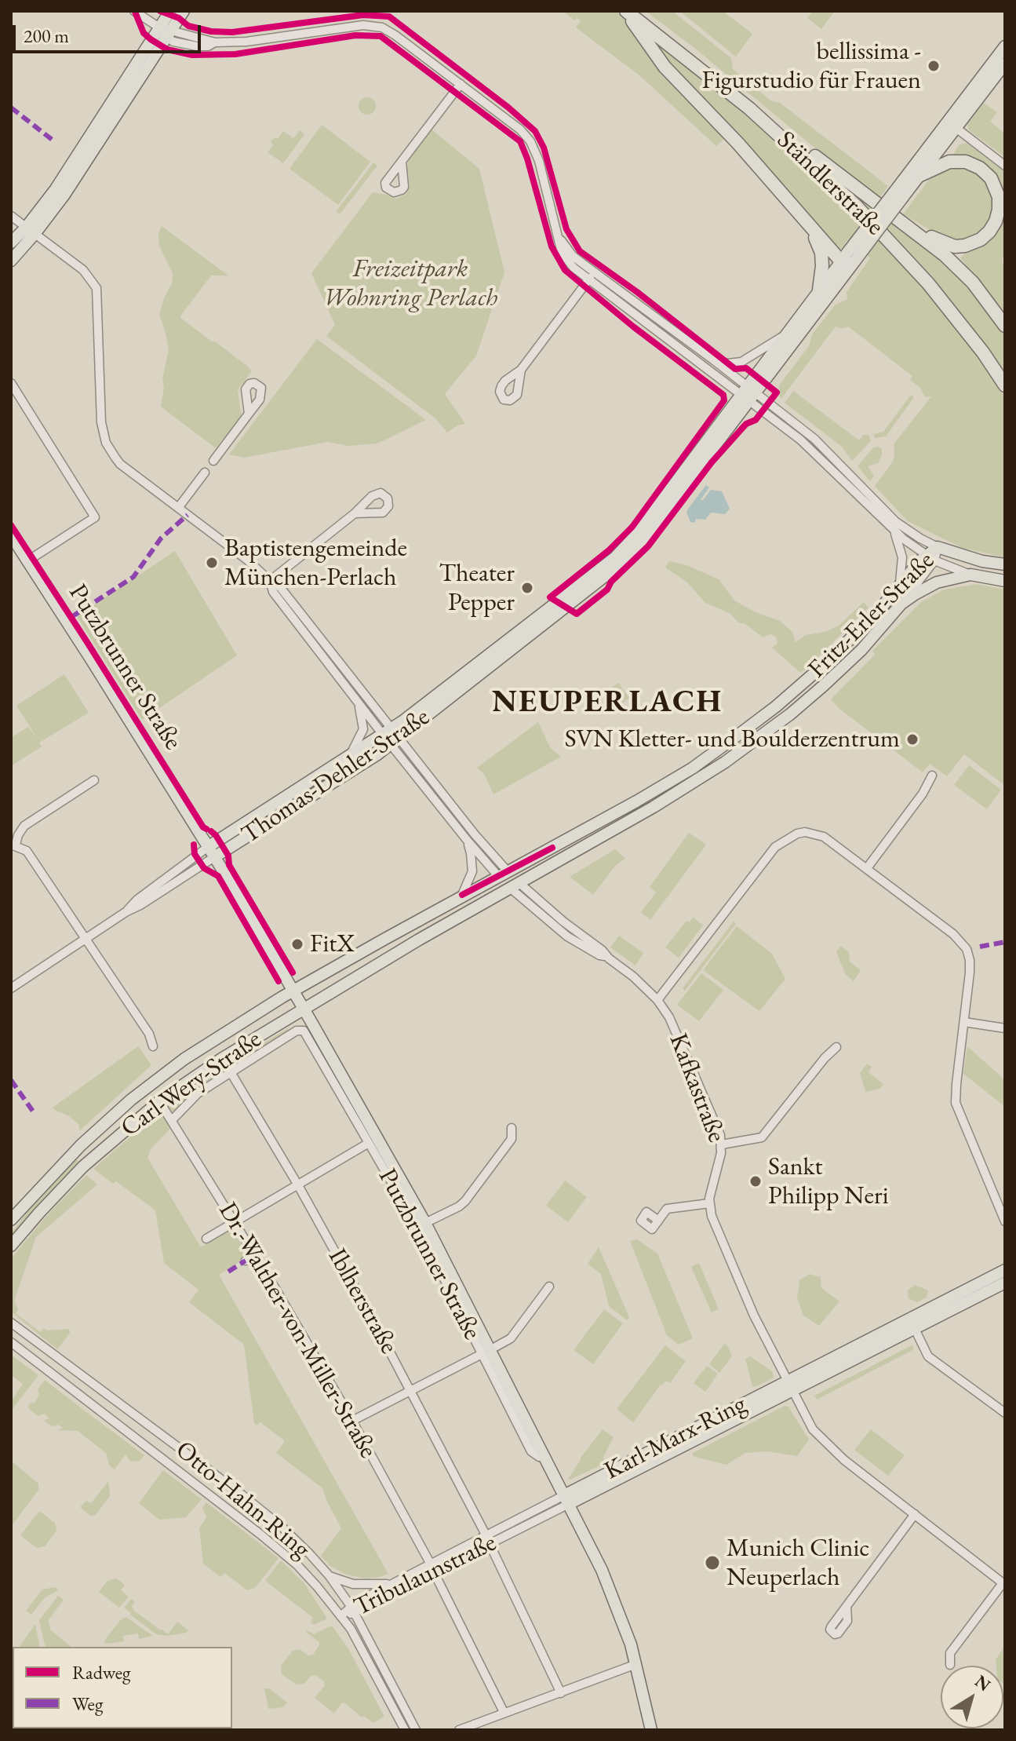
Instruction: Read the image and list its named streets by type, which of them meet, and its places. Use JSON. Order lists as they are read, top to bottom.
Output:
{
  "streets": {
    "highway": ["Ständlerstraße"],
    "main road": [
      "Fritz-Erler-Straße",
      "Putzbrunner Straße",
      "Thomas-Dehler-Straße",
      "Carl-Wery-Straße",
      "Karl-Marx-Ring"
    ],
    "street": [
      "Kafkastraße",
      "Iblherstraße",
      "Dr.-Walther-von-Miller-Straße",
      "Otto-Hahn-Ring",
      "Tribulaunstraße"
    ]
  },
  "crossings": [
    ["Fritz-Erler-Straße", "Putzbrunner Straße"],
    ["Fritz-Erler-Straße", "Carl-Wery-Straße"],
    ["Fritz-Erler-Straße", "Kafkastraße"],
    ["Putzbrunner Straße", "Thomas-Dehler-Straße"],
    ["Putzbrunner Straße", "Carl-Wery-Straße"],
    ["Putzbrunner Straße", "Iblherstraße"],
    ["Putzbrunner Straße", "Karl-Marx-Ring"],
    ["Putzbrunner Straße", "Tribulaunstraße"],
    ["Carl-Wery-Straße", "Dr.-Walther-von-Miller-Straße"],
    ["Kafkastraße", "Karl-Marx-Ring"],
    ["Iblherstraße", "Tribulaunstraße"],
    ["Dr.-Walther-von-Miller-Straße", "Tribulaunstraße"],
    ["Karl-Marx-Ring", "Tribulaunstraße"],
    ["Otto-Hahn-Ring", "Tribulaunstraße"]
  ],
  "districts": ["NEUPERLACH"],
  "parks": ["Freizeitpark Wohnring Perlach"],
  "places": [
    "bellissima - Figurstudio für Frauen",
    "Baptistengemeinde München-Perlach",
    "Theater Pepper",
    "SVN Kletter- und Boulderzentrum",
    "FitX",
    "Sankt Philipp Neri",
    "Munich Clinic Neuperlach"
  ],
  "legend": ["Radweg", "Weg"],
  "scale_bar": "200 m",
  "north": "top right"
}
